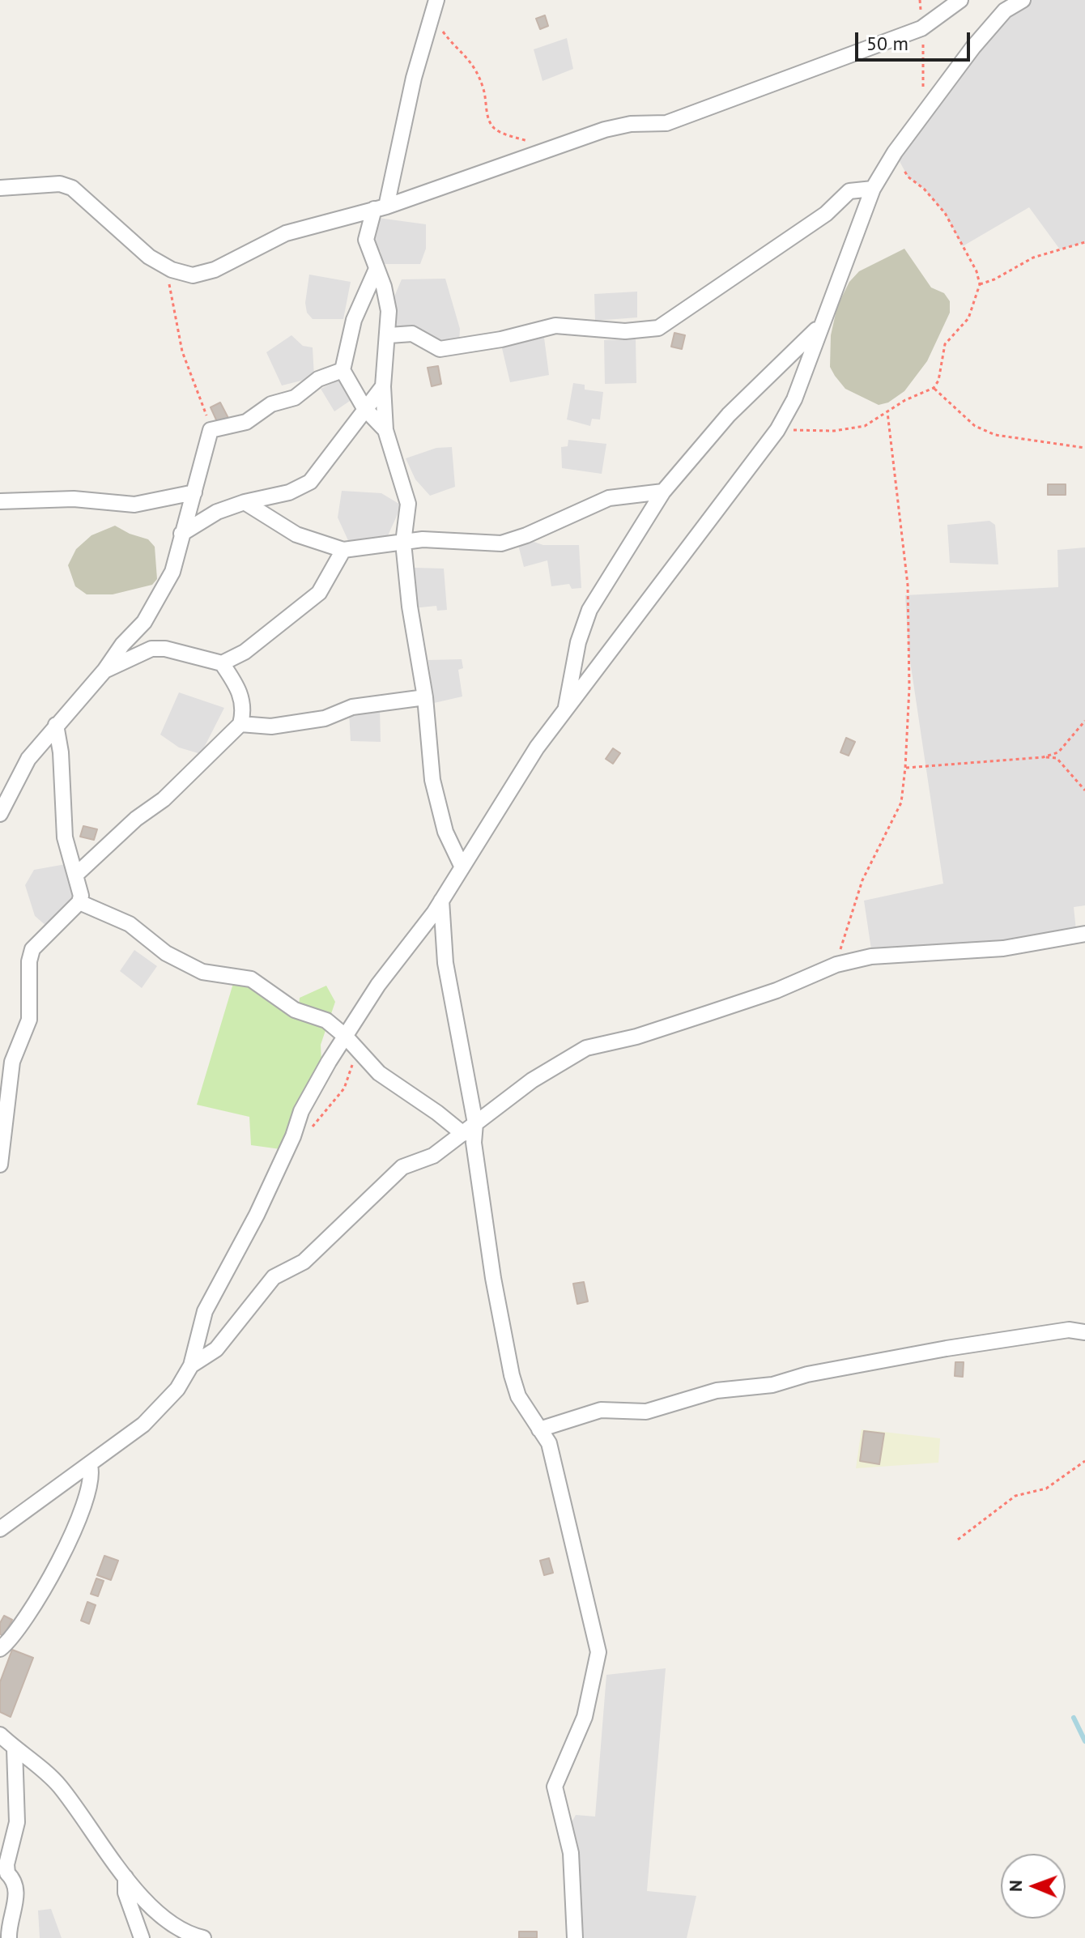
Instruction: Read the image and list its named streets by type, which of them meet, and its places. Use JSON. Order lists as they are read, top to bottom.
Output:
{
  "scale_bar": "50 m",
  "north": "left"
}
